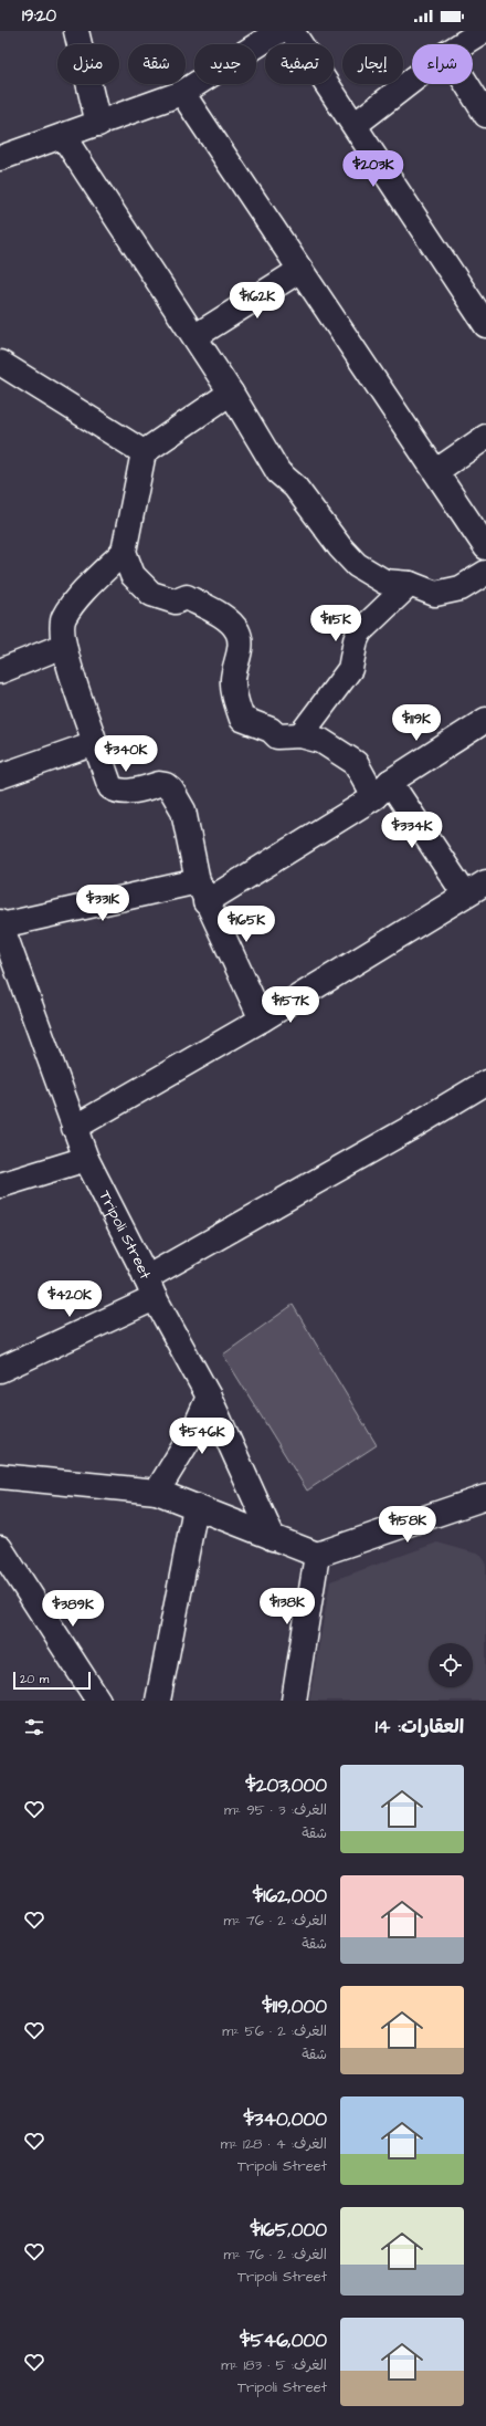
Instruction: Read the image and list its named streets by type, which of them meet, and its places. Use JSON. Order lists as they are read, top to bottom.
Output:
{
  "streets": {
    "street": ["Tripoli Street"]
  },
  "scale_bar": "20 m",
  "page": {
    "status": "19:20",
    "chip": [
      "شراء",
      "إيجار",
      "تصفية",
      "جديد",
      "شقة",
      "منزل"
    ],
    "price": [
      "$203K",
      "$162K",
      "$115K",
      "$119K",
      "$340K",
      "$334K",
      "$331K",
      "$165K",
      "$157K",
      "$420K",
      "$546K",
      "$158K",
      "$138K",
      "$389K"
    ],
    "scale": "20 m",
    "heading": "العقارات: 14",
    "list": [
      {
        "name": "$203,000",
        "note": "الغرف: 3 · 95 m² · شقة"
      },
      {
        "name": "$162,000",
        "note": "الغرف: 2 · 76 m² · شقة"
      },
      {
        "name": "$119,000",
        "note": "الغرف: 2 · 56 m² · شقة"
      },
      {
        "name": "$340,000",
        "note": "الغرف: 4 · 128 m² · Tripoli Street"
      },
      {
        "name": "$165,000",
        "note": "الغرف: 2 · 76 m² · Tripoli Street"
      },
      {
        "name": "$546,000",
        "note": "الغرف: 5 · 183 m² · Tripoli Street"
      }
    ]
  }
}
